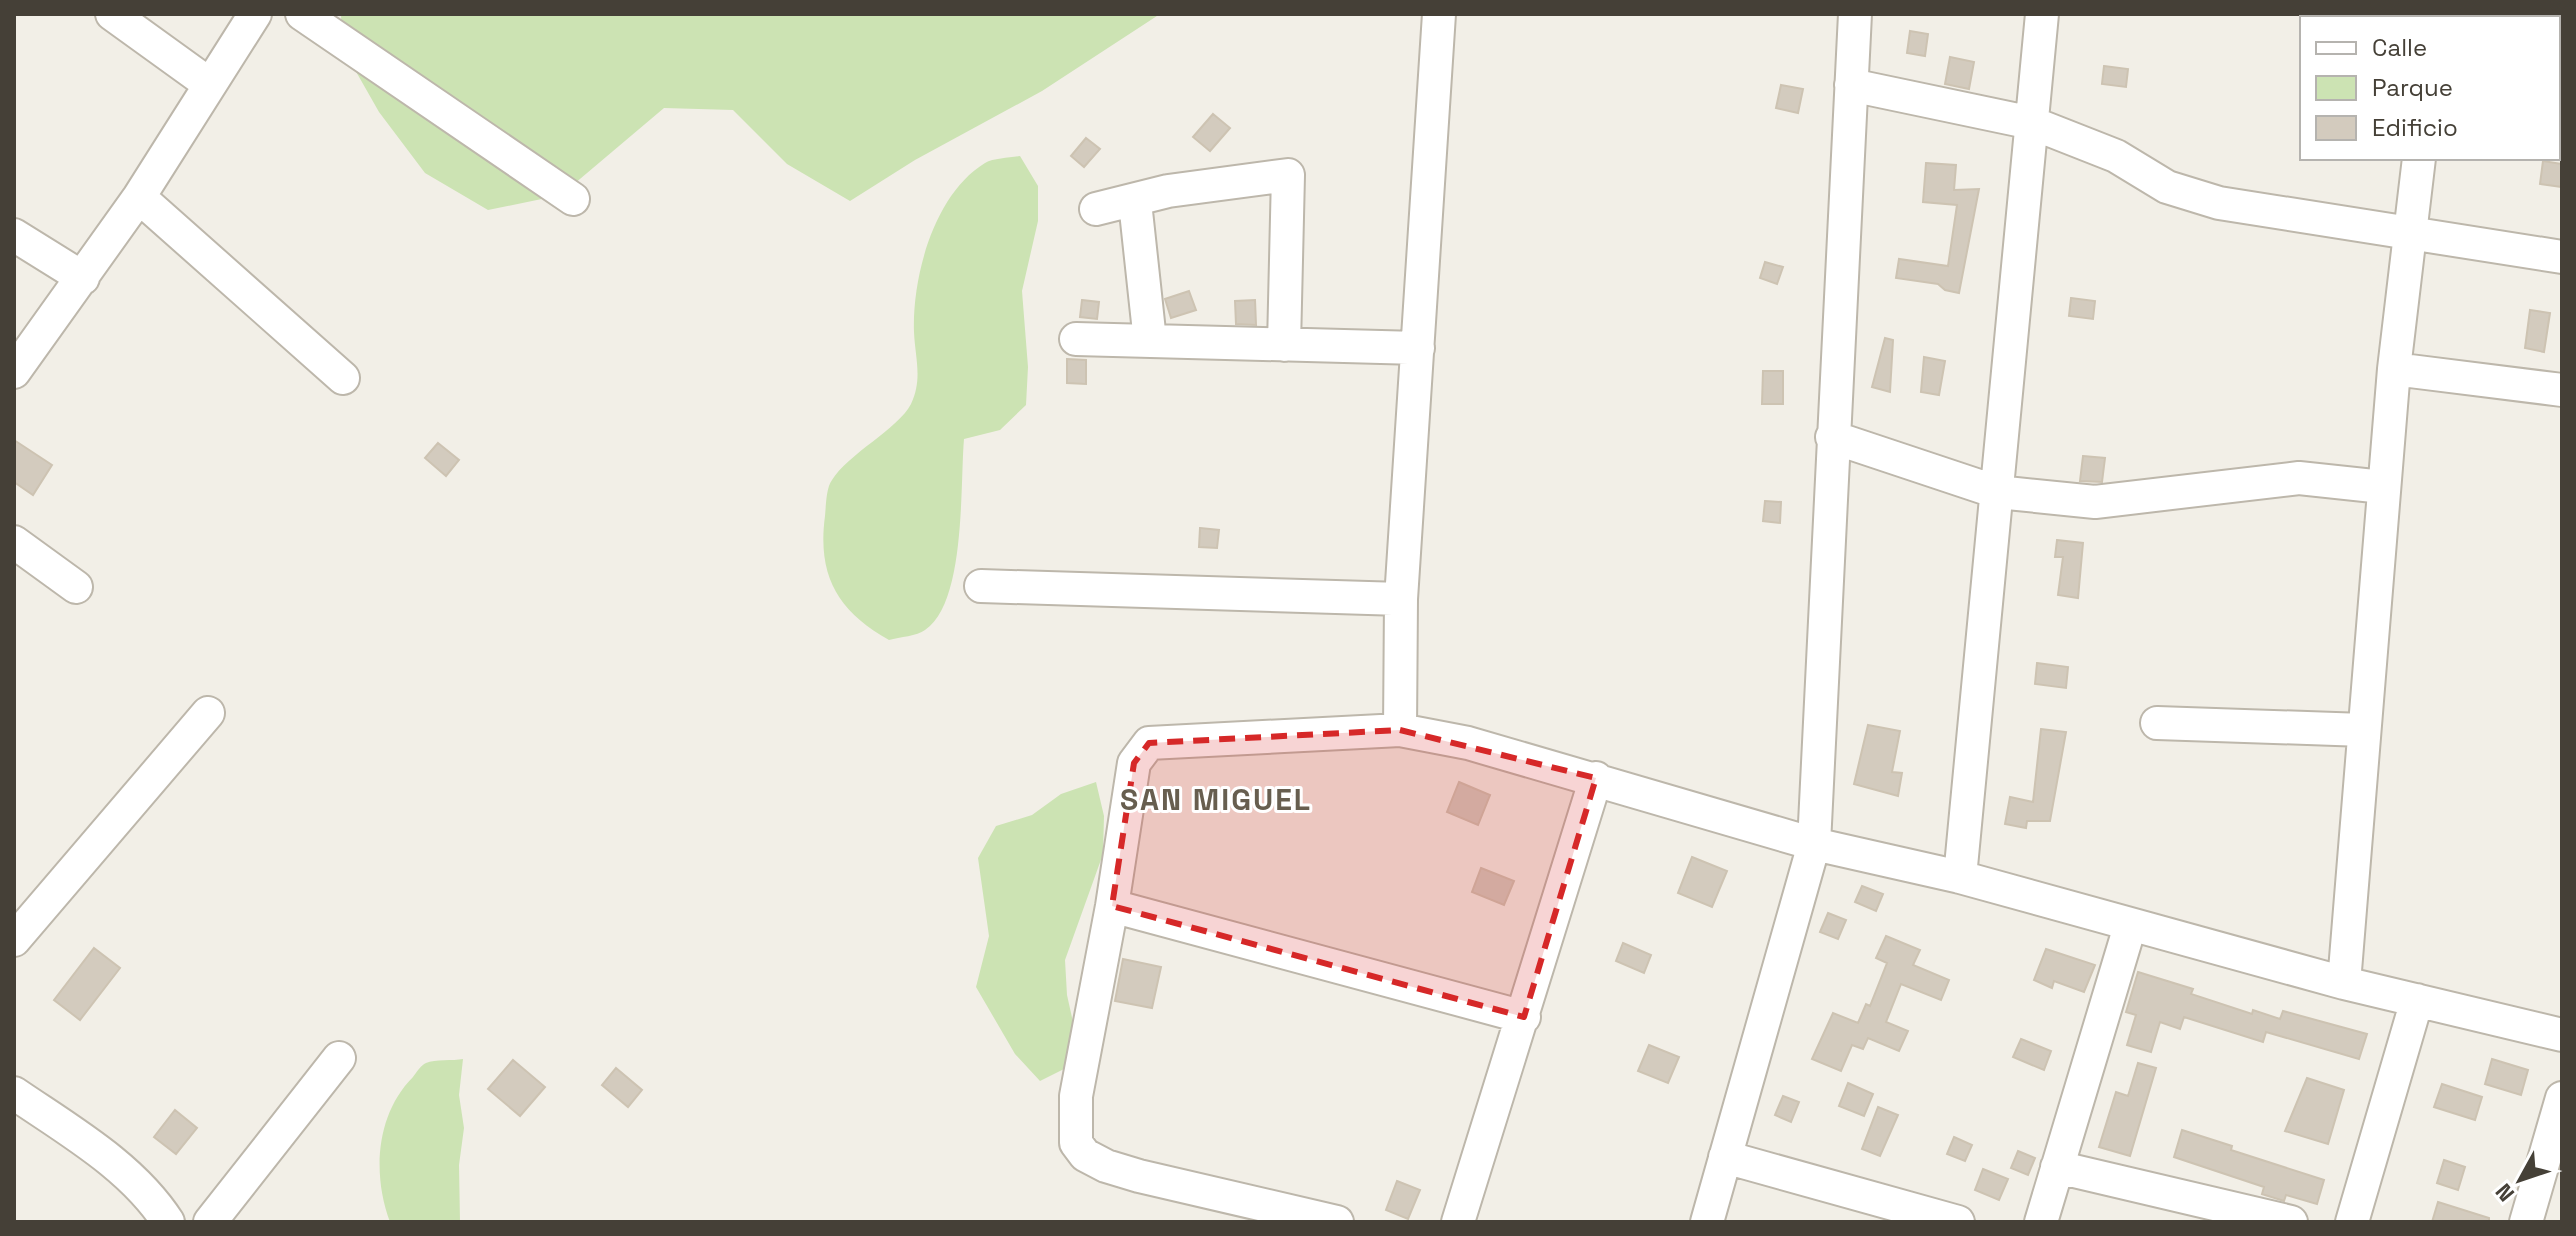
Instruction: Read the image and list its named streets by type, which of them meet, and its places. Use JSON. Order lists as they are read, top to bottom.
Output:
{
  "districts": ["SAN MIGUEL"],
  "legend": ["Calle", "Parque", "Edificio"],
  "north": "bottom left"
}
